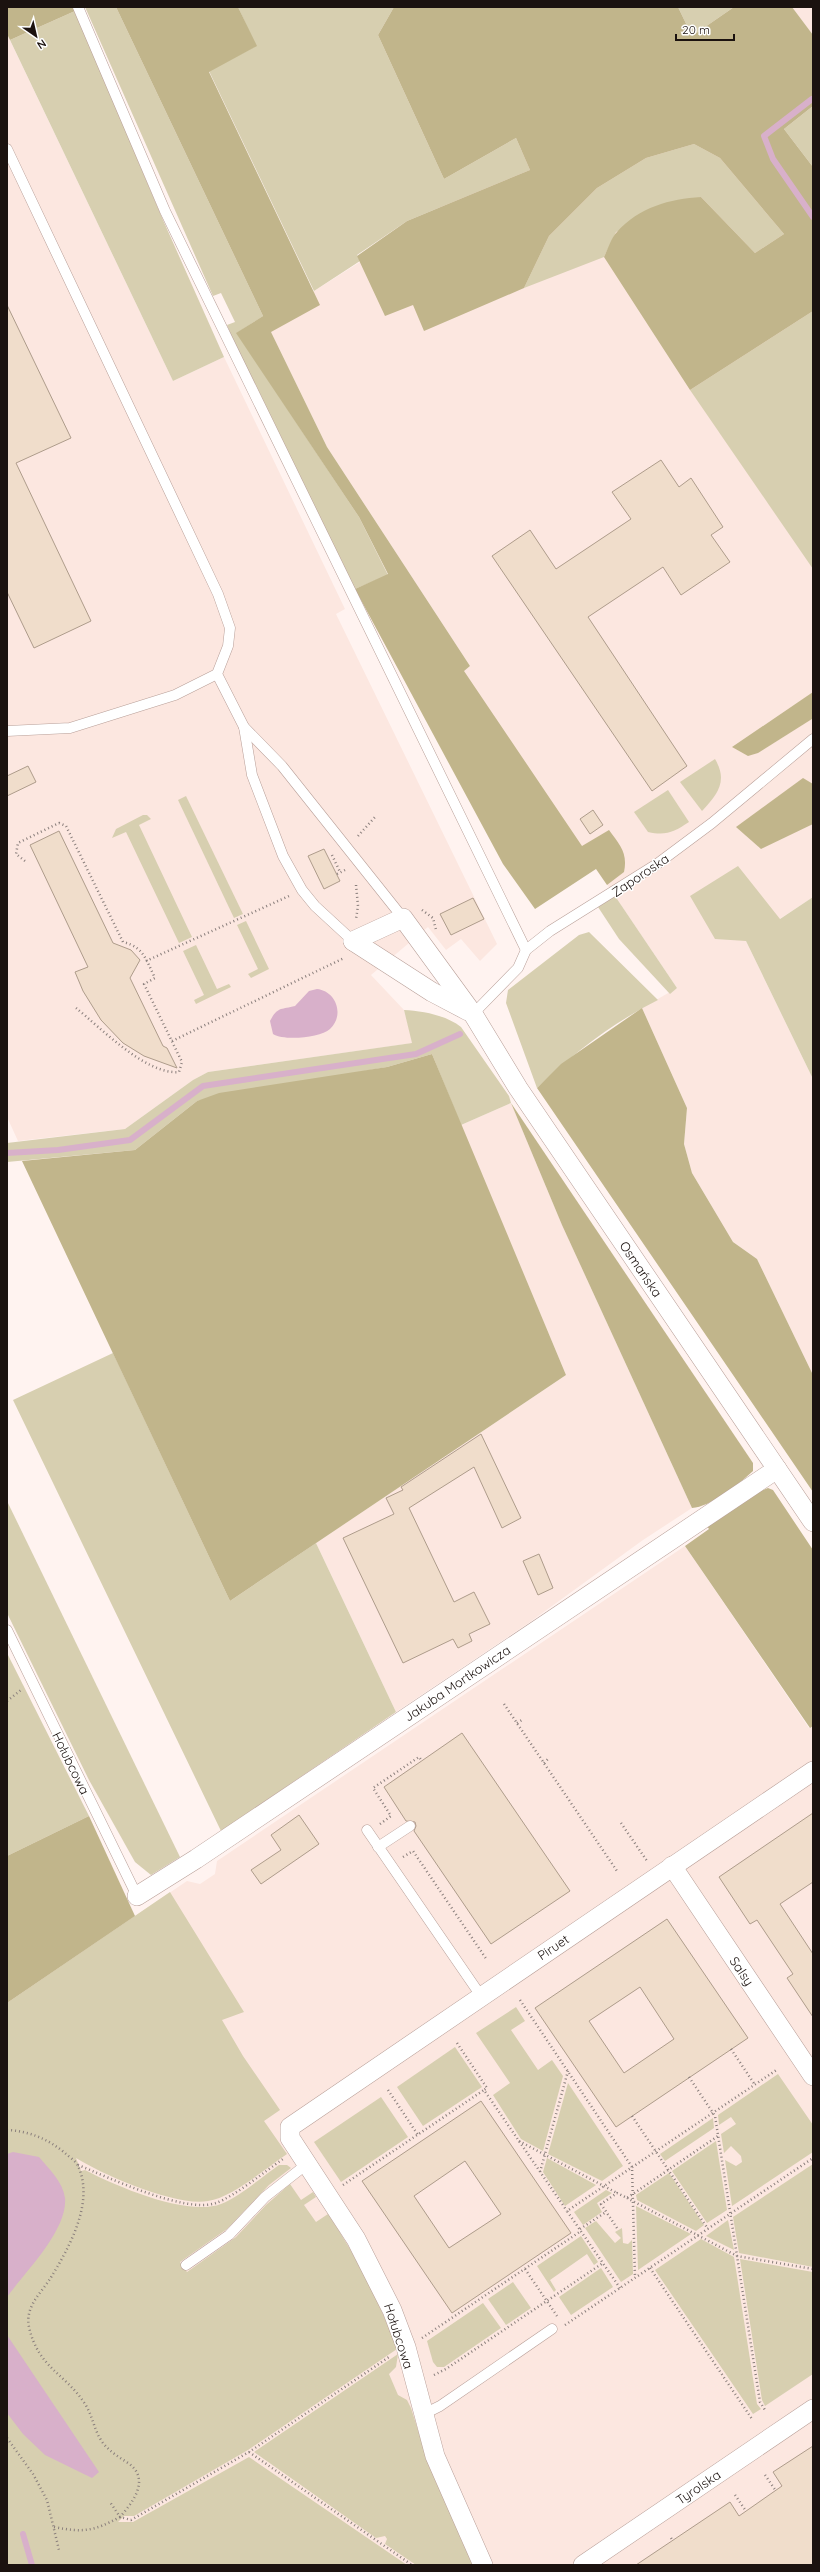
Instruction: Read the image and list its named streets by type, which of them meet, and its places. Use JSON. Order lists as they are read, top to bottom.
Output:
{
  "streets": {
    "street": [
      "Osmańska",
      "Jakuba Mortkowicza",
      "Hołubcowa",
      "Piruet",
      "Salsy",
      "Tyrolska"
    ],
    "lane": ["Zaporoska"]
  },
  "crossings": [
    ["Zaporoska", "Osmańska"],
    ["Osmańska", "Jakuba Mortkowicza"],
    ["Jakuba Mortkowicza", "Hołubcowa"],
    ["Hołubcowa", "Piruet"],
    ["Piruet", "Salsy"]
  ],
  "scale_bar": "20 m",
  "north": "bottom right"
}
